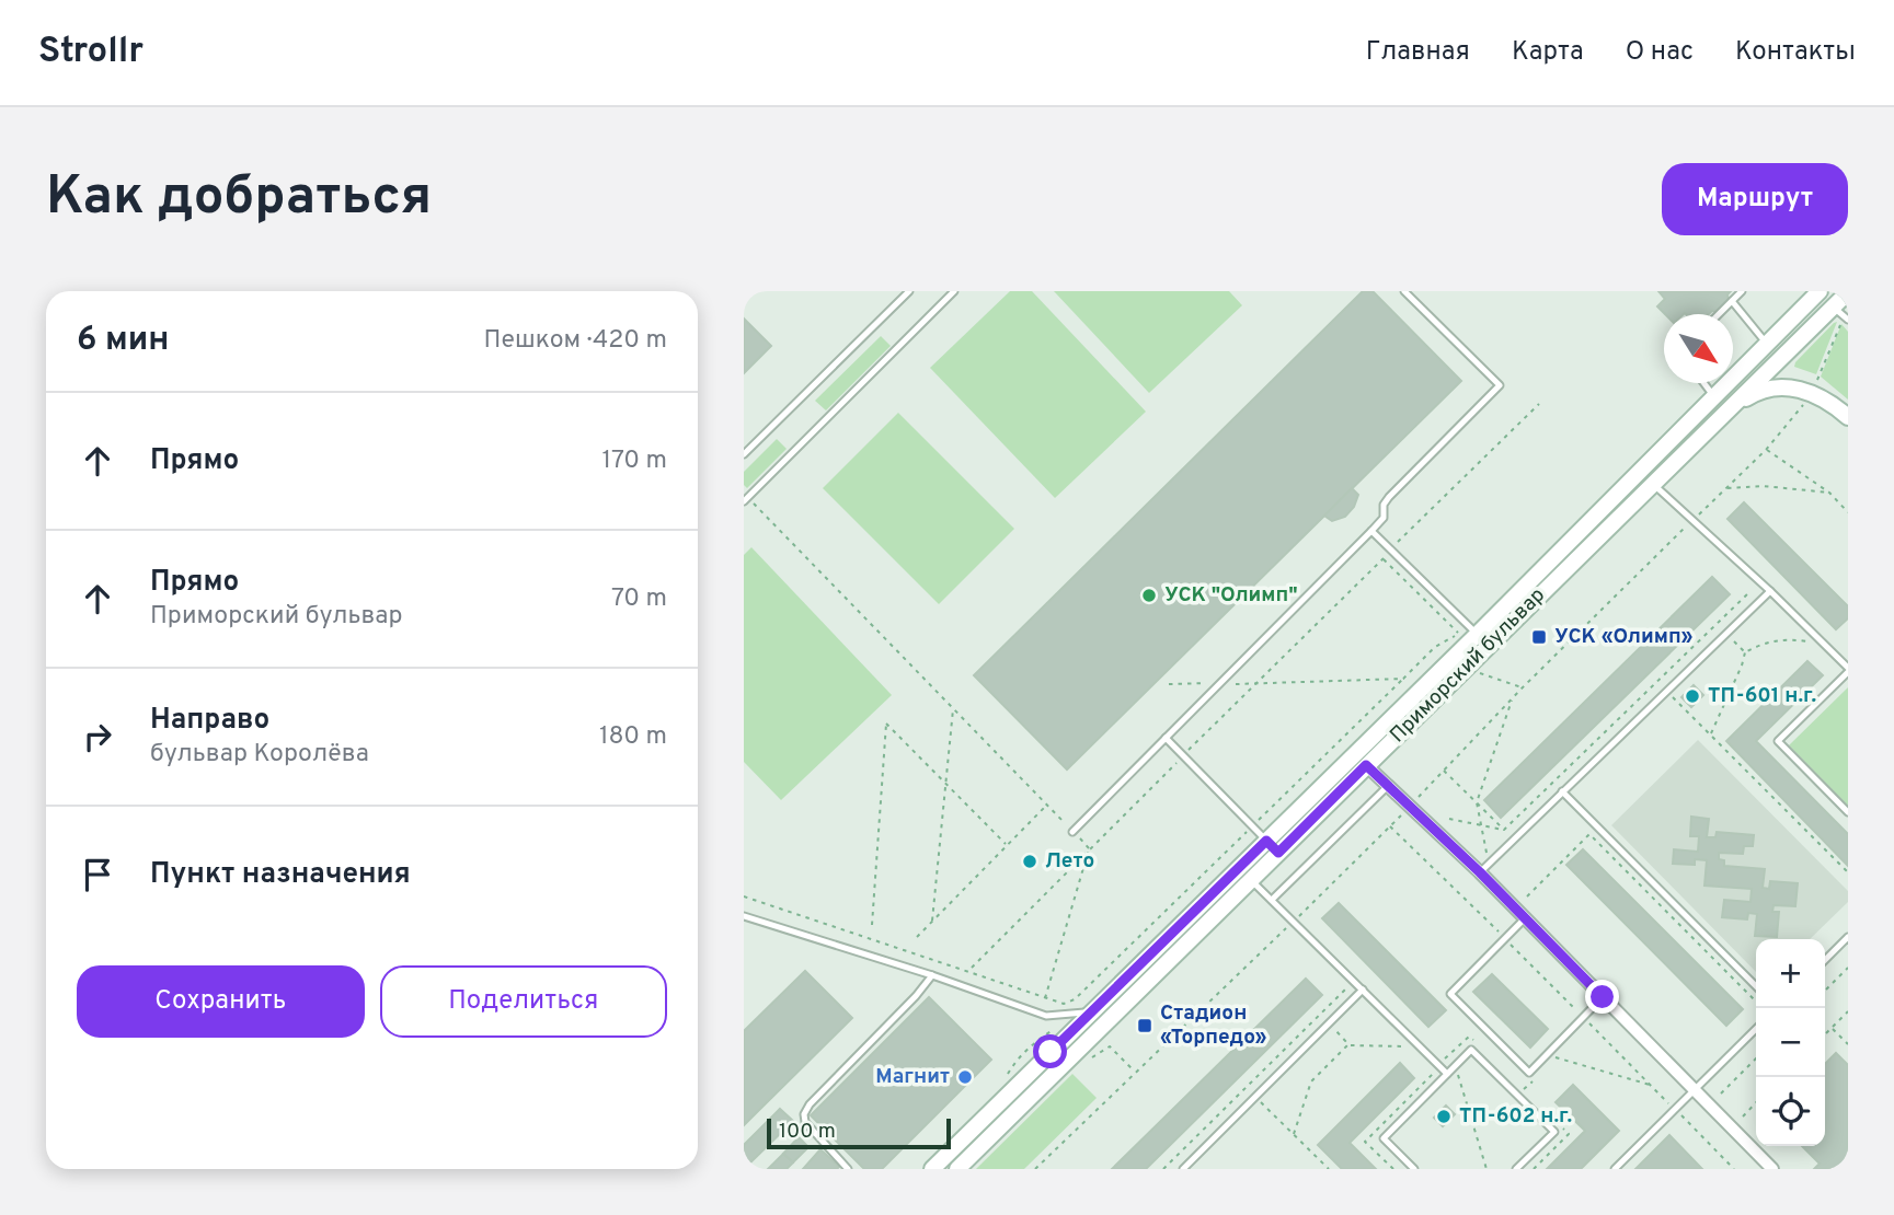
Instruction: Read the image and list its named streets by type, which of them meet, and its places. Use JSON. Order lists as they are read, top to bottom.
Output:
{
  "streets": {
    "main road": ["Приморский бульвар"]
  },
  "places": {
    "other": [
      "УСК \"Олимп\"",
      "ТП-601 н.г.",
      "Лето",
      "Магнит",
      "ТП-602 н.г."
    ],
    "transit": ["УСК «Олимп»", "Стадион «Торпедо»"]
  },
  "scale_bar": "100 m",
  "north": "bottom right",
  "page": {
    "header": "Strollr",
    "nav": [
      "Главная",
      "Карта",
      "О нас",
      "Контакты"
    ],
    "buttons": [
      "Маршрут",
      ["Сохранить", "Поделиться"]
    ],
    "title": "Как добраться",
    "heading": ["6 мин", "Пешком · 420 m"],
    "list": [
      ["Прямо", "170 m"],
      ["Прямо", "Приморский бульвар", "70 m"],
      ["Направо", "бульвар Королёва", "180 m"],
      "Пункт назначения"
    ],
    "map_buttons": ["+", "−"],
    "scale": "100 m"
  }
}
